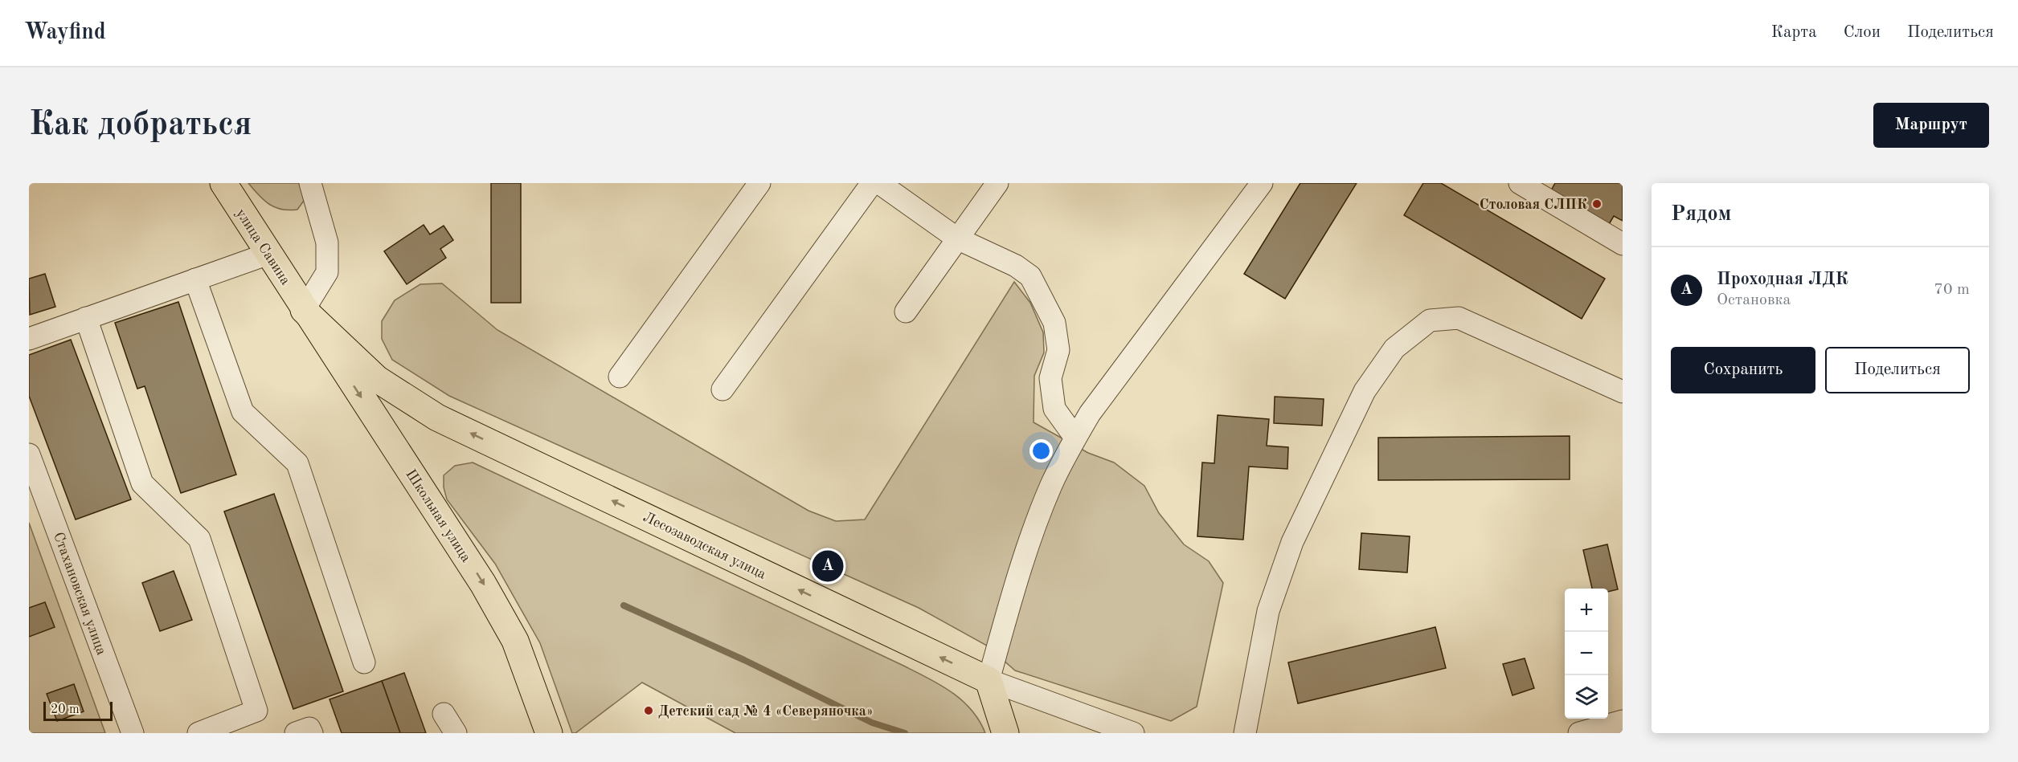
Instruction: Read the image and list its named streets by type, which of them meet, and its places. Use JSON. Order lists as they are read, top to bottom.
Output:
{
  "streets": {
    "main road": ["улица Савина", "Школьная улица", "Лесозаводская улица"],
    "street": ["Стахановская улица"]
  },
  "crossings": [
    ["улица Савина", "Школьная улица"],
    ["улица Савина", "Лесозаводская улица"],
    ["Школьная улица", "Лесозаводская улица"]
  ],
  "one_way": ["Школьная улица", "Лесозаводская улица"],
  "places": ["Столовая СЛПК", "Детский сад № 4 «Северяночка»"],
  "scale_bar": "20 m",
  "page": {
    "header": "Wayfind",
    "nav": ["Карта", "Слои", "Поделиться"],
    "buttons": [
      "Маршрут",
      ["Сохранить", "Поделиться"]
    ],
    "title": "Как добраться",
    "heading": "Рядом",
    "list": [
      {
        "mark": "A",
        "name": "Проходная ЛДК",
        "note": "Остановка",
        "value": "70 m"
      }
    ],
    "pins": "A",
    "map_buttons": ["+", "−"],
    "scale": "20 m"
  }
}
